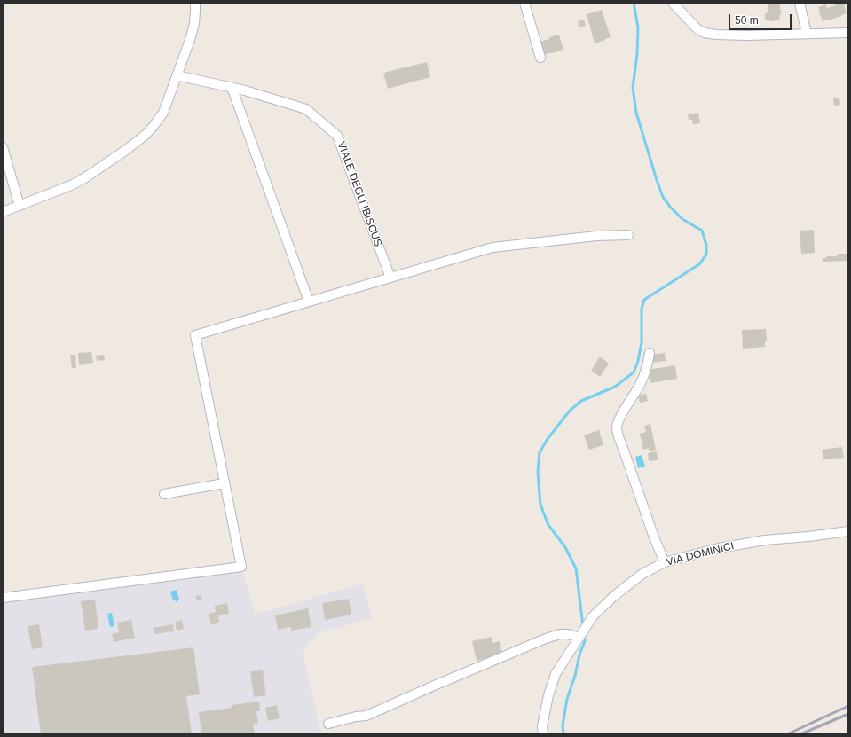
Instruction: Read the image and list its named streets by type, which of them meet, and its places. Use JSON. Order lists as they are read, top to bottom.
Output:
{
  "streets": {
    "street": ["VIALE DEGLI IBISCUS", "VIA DOMINICI"]
  },
  "scale_bar": "50 m"
}
